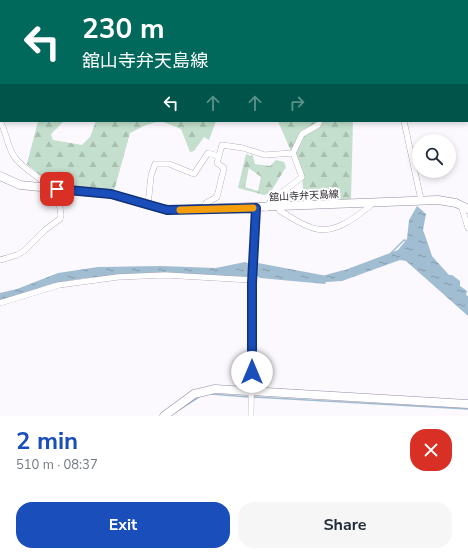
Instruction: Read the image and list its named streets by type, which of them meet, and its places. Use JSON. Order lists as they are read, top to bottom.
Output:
{
  "streets": {
    "main road": ["舘山寺弁天島線"]
  },
  "page": {
    "turn": ["230 m", "舘山寺弁天島線"],
    "heading": ["2 min", "510 m · 08:37"],
    "buttons": ["Exit", "Share"]
  }
}
